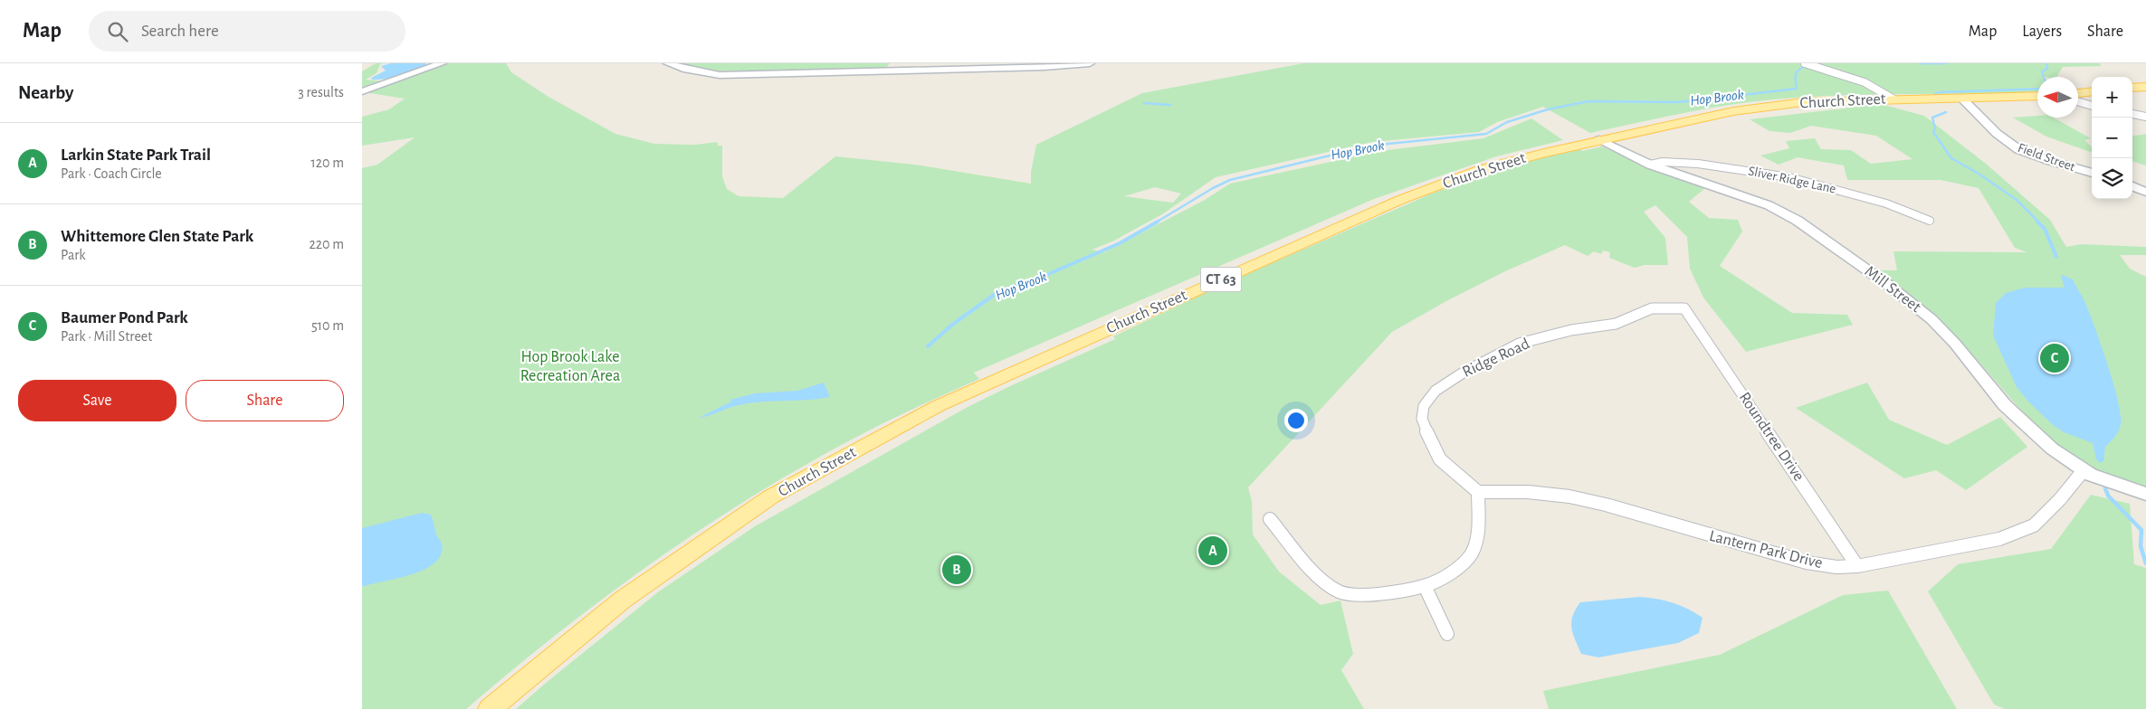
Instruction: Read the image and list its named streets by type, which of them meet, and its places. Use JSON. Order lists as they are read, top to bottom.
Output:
{
  "streets": {
    "main road": ["Church Street", "CT 63"],
    "street": [
      "Field Street",
      "Sliver Ridge Lane",
      "Mill Street",
      "Ridge Road",
      "Roundtree Drive",
      "Lantern Park Drive"
    ]
  },
  "crossings": [
    ["Church Street", "Field Street"],
    ["Church Street", "Mill Street"],
    ["Sliver Ridge Lane", "Mill Street"],
    ["Mill Street", "Lantern Park Drive"],
    ["Ridge Road", "Roundtree Drive"],
    ["Ridge Road", "Lantern Park Drive"],
    ["Roundtree Drive", "Lantern Park Drive"]
  ],
  "water": ["Hop Brook"],
  "parks": ["Hop Brook Lake Recreation Area"],
  "north": "left",
  "page": {
    "header": "Map",
    "search": "Search here",
    "nav": ["Map", "Layers", "Share"],
    "heading": ["Nearby", "3 results"],
    "map_buttons": ["+", "−"],
    "list": [
      {
        "mark": "A",
        "name": "Larkin State Park Trail",
        "note": "Park · Coach Circle",
        "value": "120 m"
      },
      {
        "mark": "B",
        "name": "Whittemore Glen State Park",
        "note": "Park",
        "value": "220 m"
      },
      {
        "mark": "C",
        "name": "Baumer Pond Park",
        "note": "Park · Mill Street",
        "value": "510 m"
      }
    ],
    "pins": ["C", "A", "B"],
    "buttons": ["Save", "Share"]
  }
}
